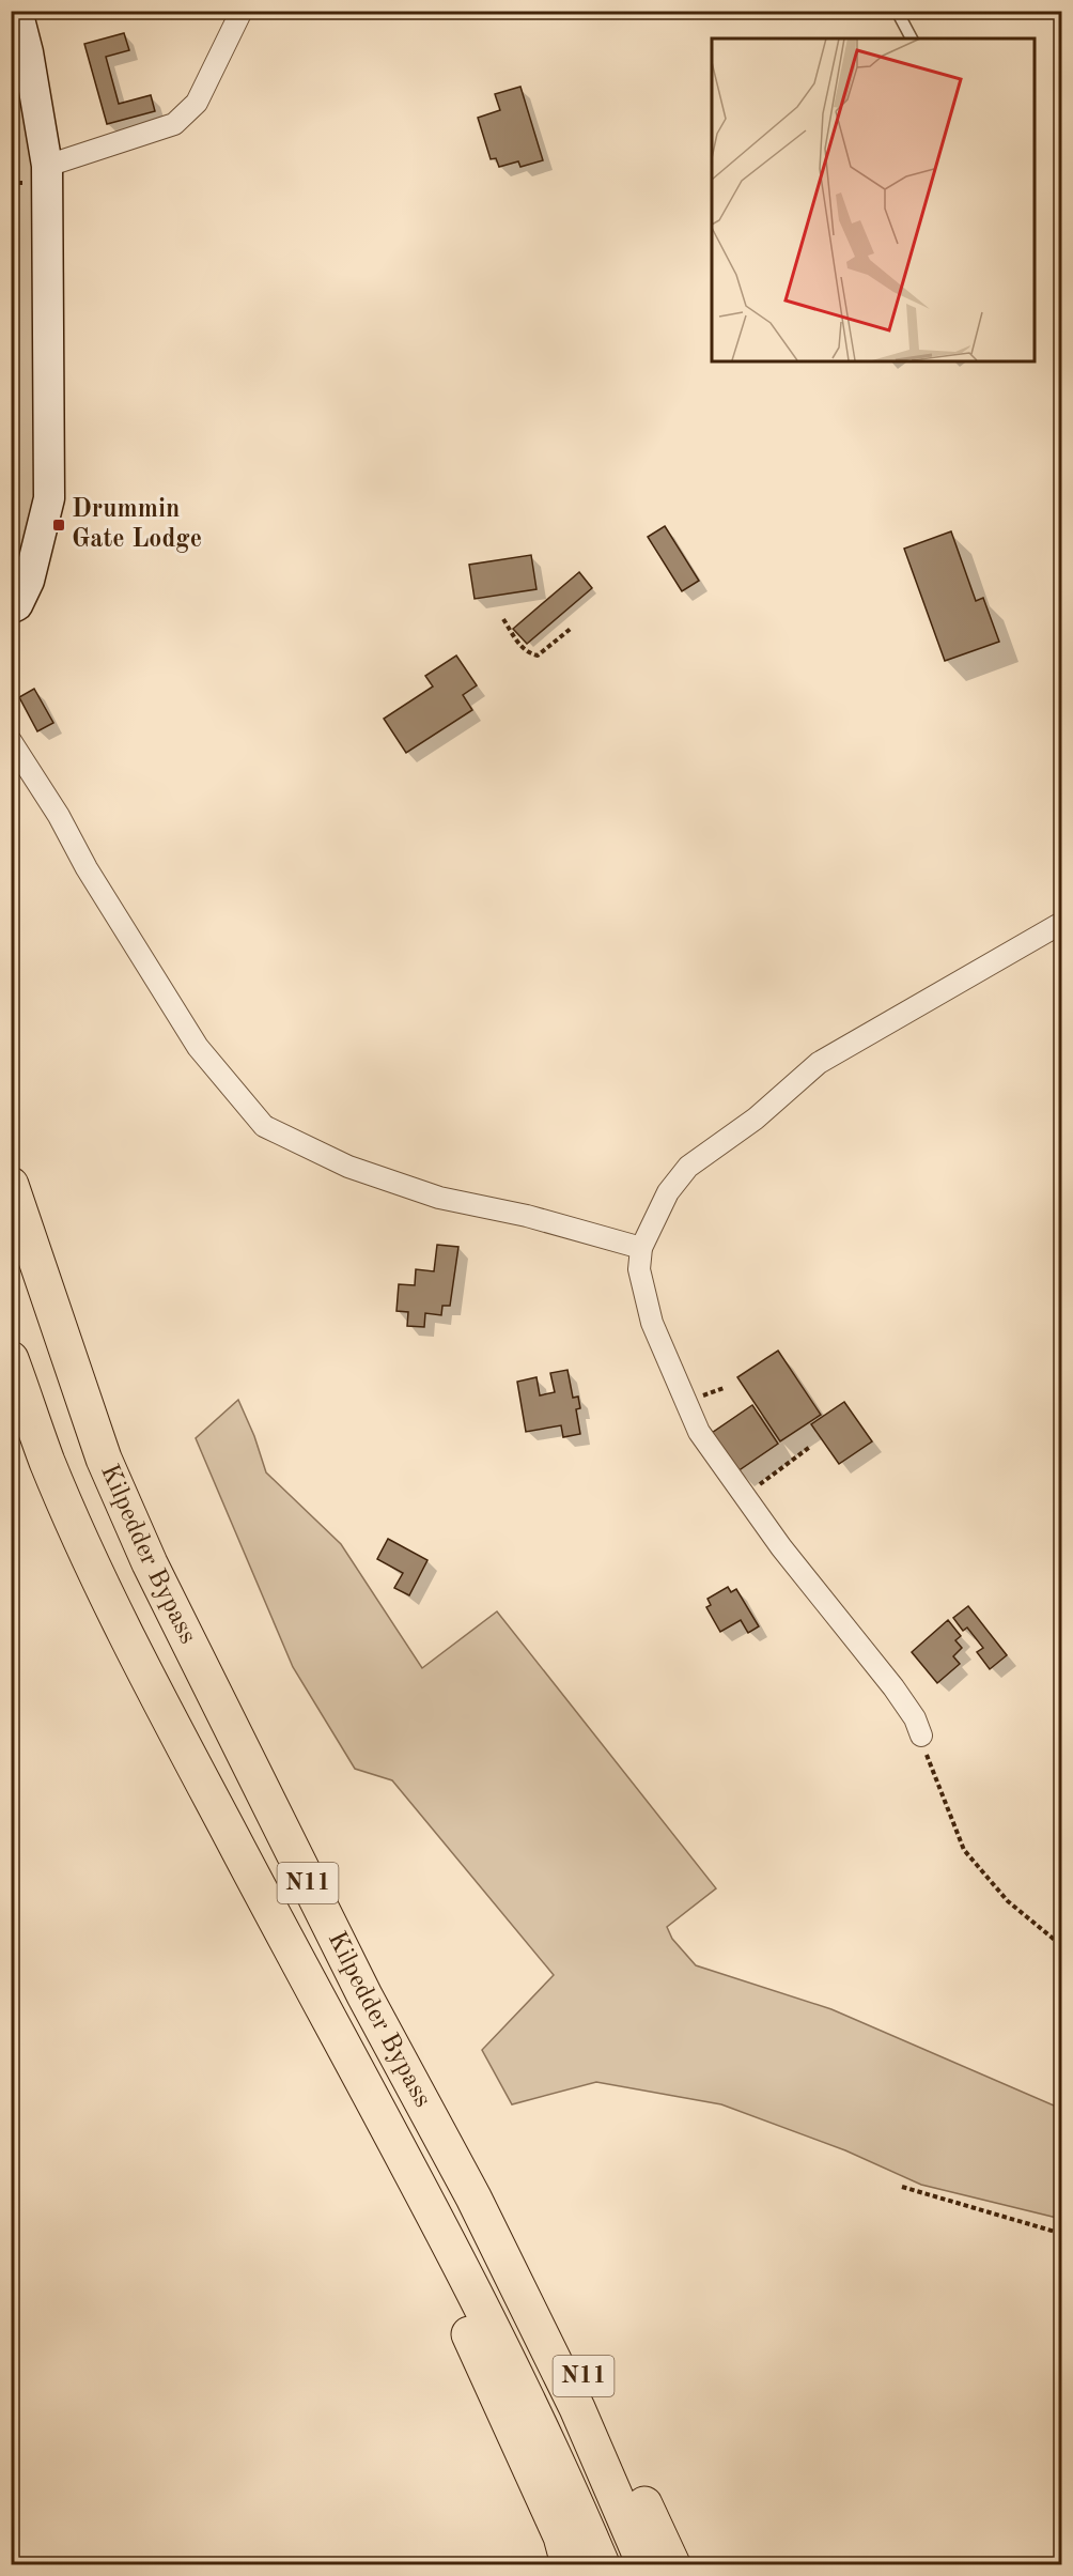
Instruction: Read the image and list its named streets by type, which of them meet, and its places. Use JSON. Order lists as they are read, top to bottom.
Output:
{
  "streets": {
    "highway": ["Kilpedder Bypass", "N11"]
  },
  "crossings": [
    ["Kilpedder Bypass", "N11"]
  ],
  "places": {
    "transit": ["Drummin Gate Lodge"]
  }
}
